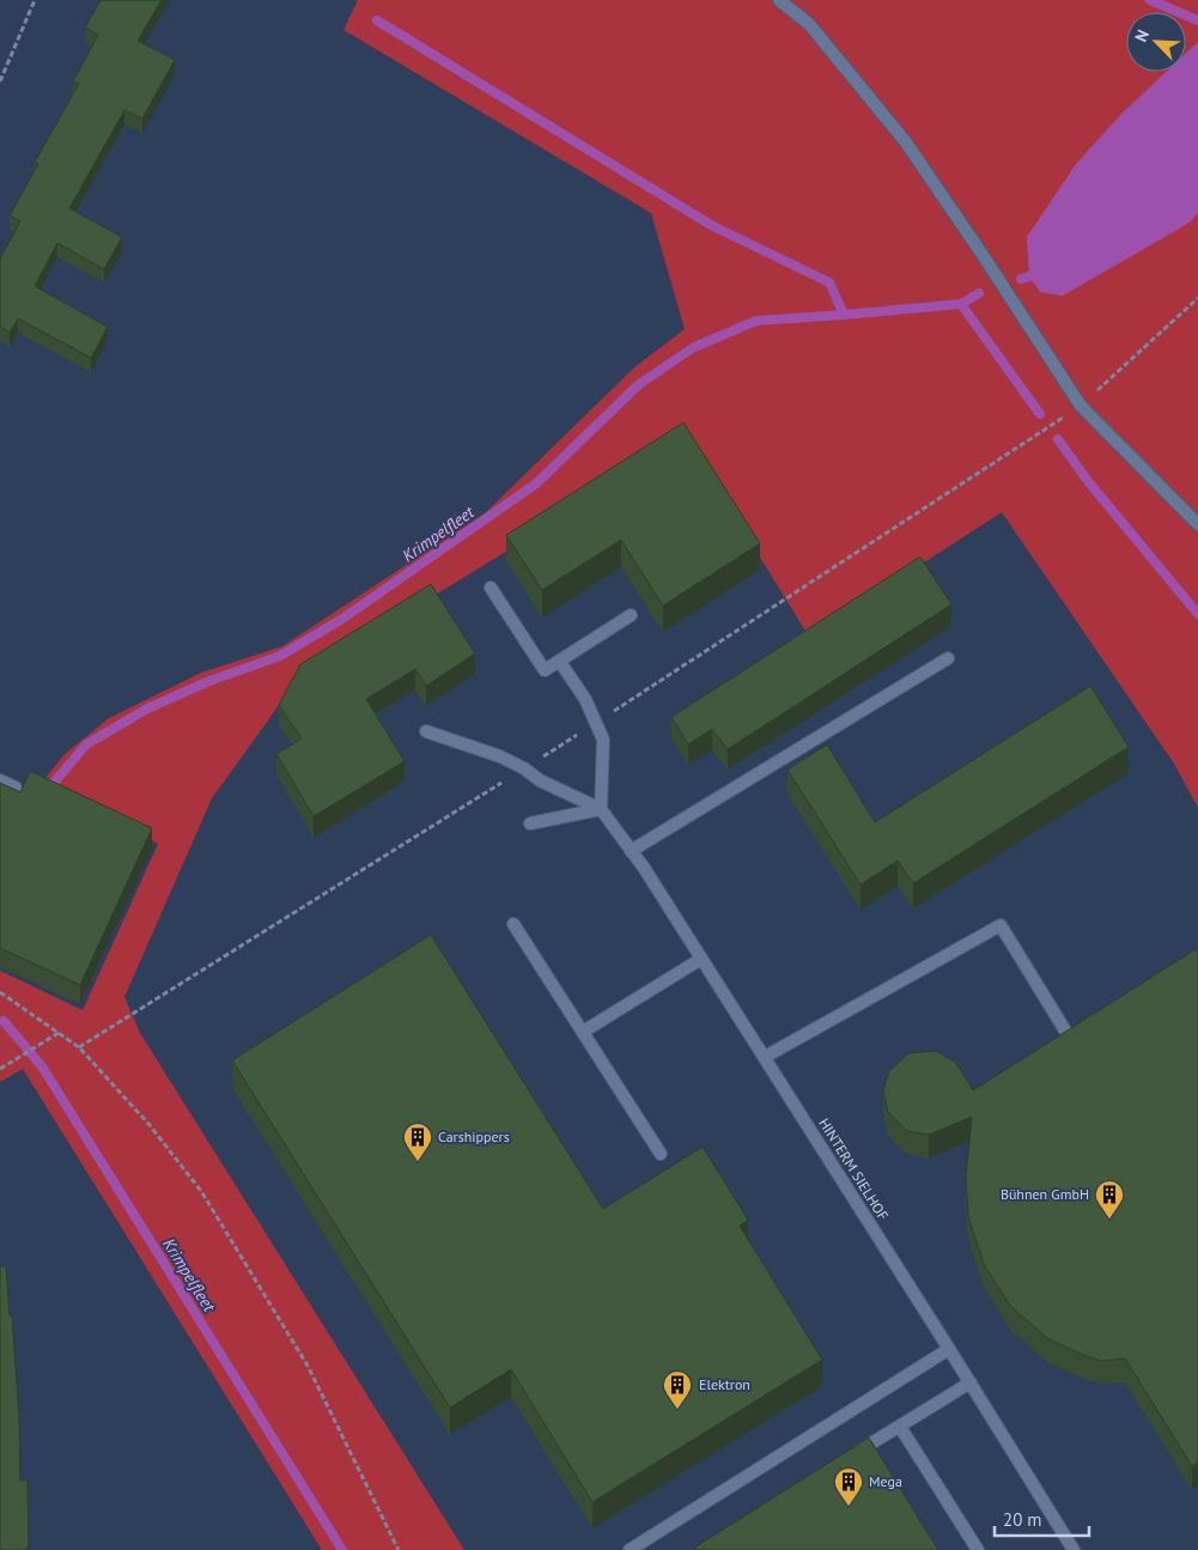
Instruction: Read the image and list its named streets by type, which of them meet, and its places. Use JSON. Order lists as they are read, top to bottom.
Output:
{
  "streets": {
    "street": ["HINTERM SIELHOF"]
  },
  "water": ["Krimpelfleet"],
  "places": {
    "building": [
      "Carshippers",
      "Bühnen GmbH",
      "Elektron",
      "Mega"
    ]
  },
  "scale_bar": "20 m",
  "north": "top left"
}
